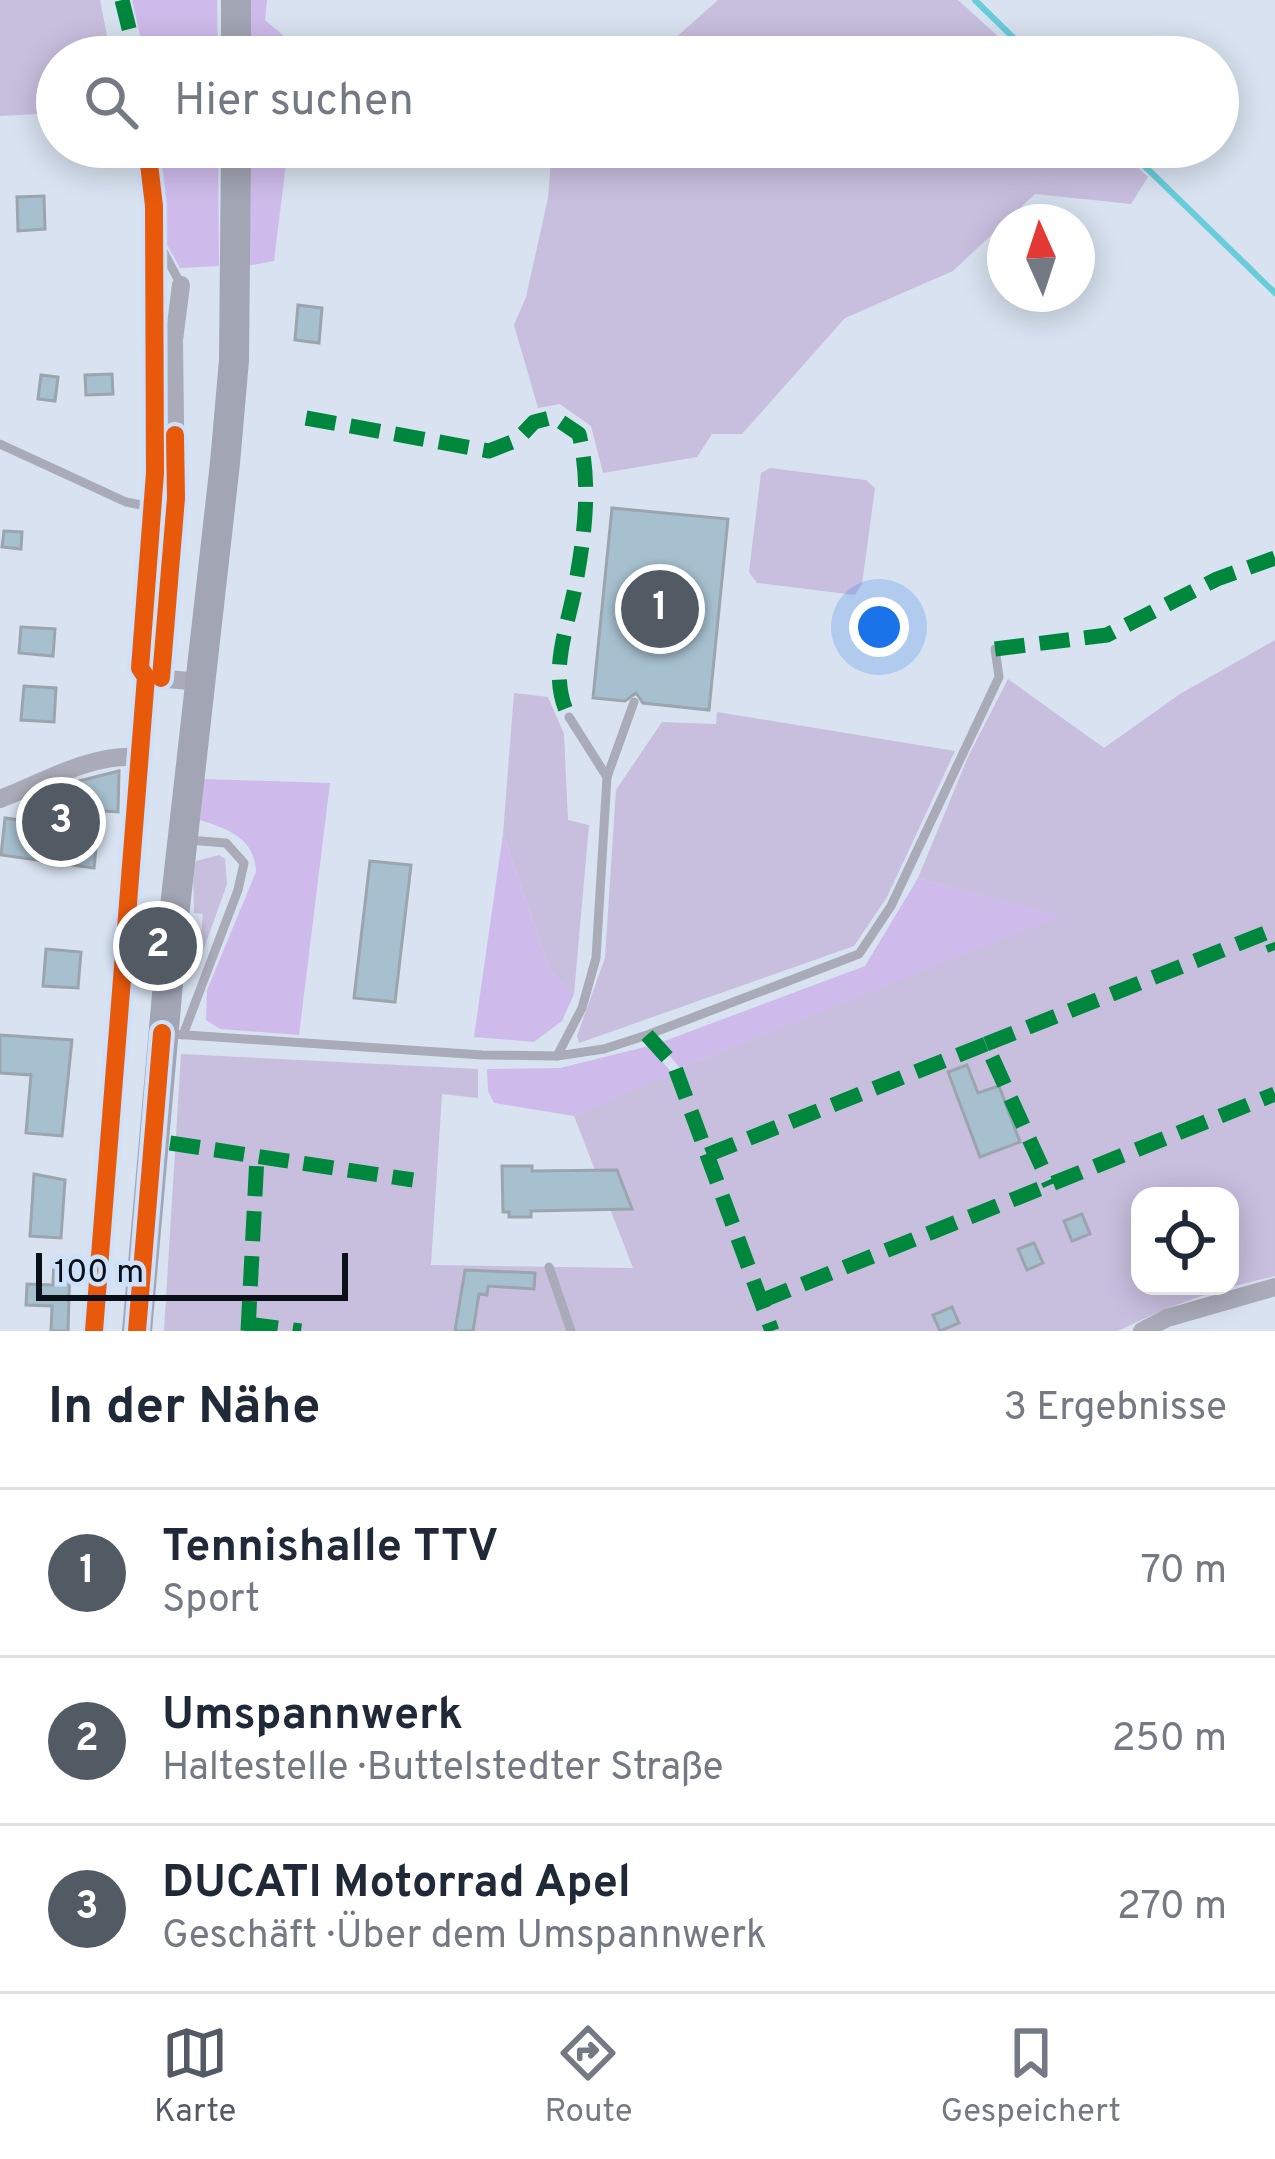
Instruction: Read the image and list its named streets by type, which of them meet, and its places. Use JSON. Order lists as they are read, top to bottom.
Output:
{
  "scale_bar": "100 m",
  "north": "top",
  "page": {
    "search": "Hier suchen",
    "pins": ["1", "3", "2"],
    "scale": "100 m",
    "heading": ["In der Nähe", "3 Ergebnisse"],
    "list": [
      {
        "mark": "1",
        "name": "Tennishalle TTV",
        "note": "Sport",
        "value": "70 m"
      },
      {
        "mark": "2",
        "name": "Umspannwerk",
        "note": "Haltestelle · Buttelstedter Straße",
        "value": "250 m"
      },
      {
        "mark": "3",
        "name": "DUCATI Motorrad Apel",
        "note": "Geschäft · Über dem Umspannwerk",
        "value": "270 m"
      }
    ],
    "nav": ["Karte", "Route", "Gespeichert"]
  }
}
